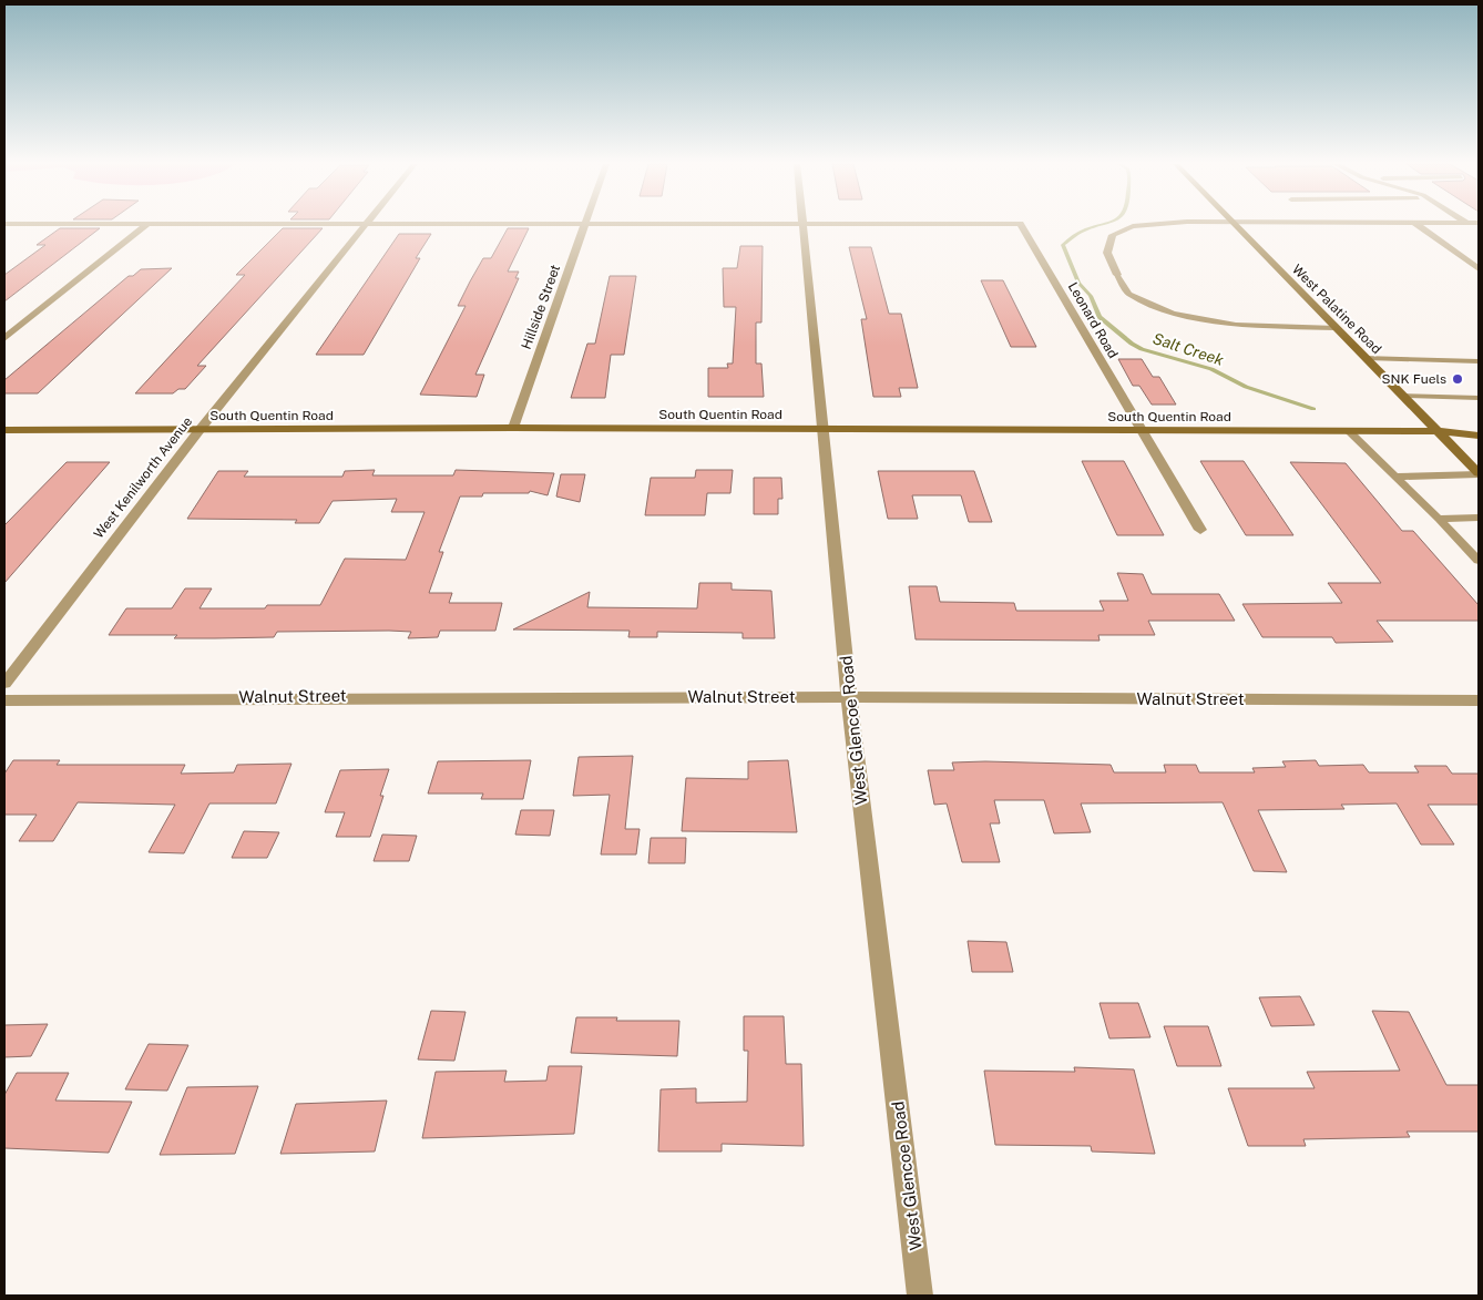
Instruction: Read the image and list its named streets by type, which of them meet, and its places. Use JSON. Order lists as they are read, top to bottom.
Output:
{
  "streets": {
    "main road": ["West Palatine Road", "South Quentin Road"],
    "street": [
      "Hillside Street",
      "Leonard Road",
      "West Kenilworth Avenue",
      "Walnut Street",
      "West Glencoe Road"
    ]
  },
  "crossings": [
    ["Hillside Street", "South Quentin Road"],
    ["West Palatine Road", "South Quentin Road"],
    ["Leonard Road", "South Quentin Road"],
    ["South Quentin Road", "West Kenilworth Avenue"],
    ["South Quentin Road", "West Glencoe Road"],
    ["Walnut Street", "West Glencoe Road"]
  ],
  "water": ["Salt Creek"],
  "places": ["SNK Fuels"]
}
